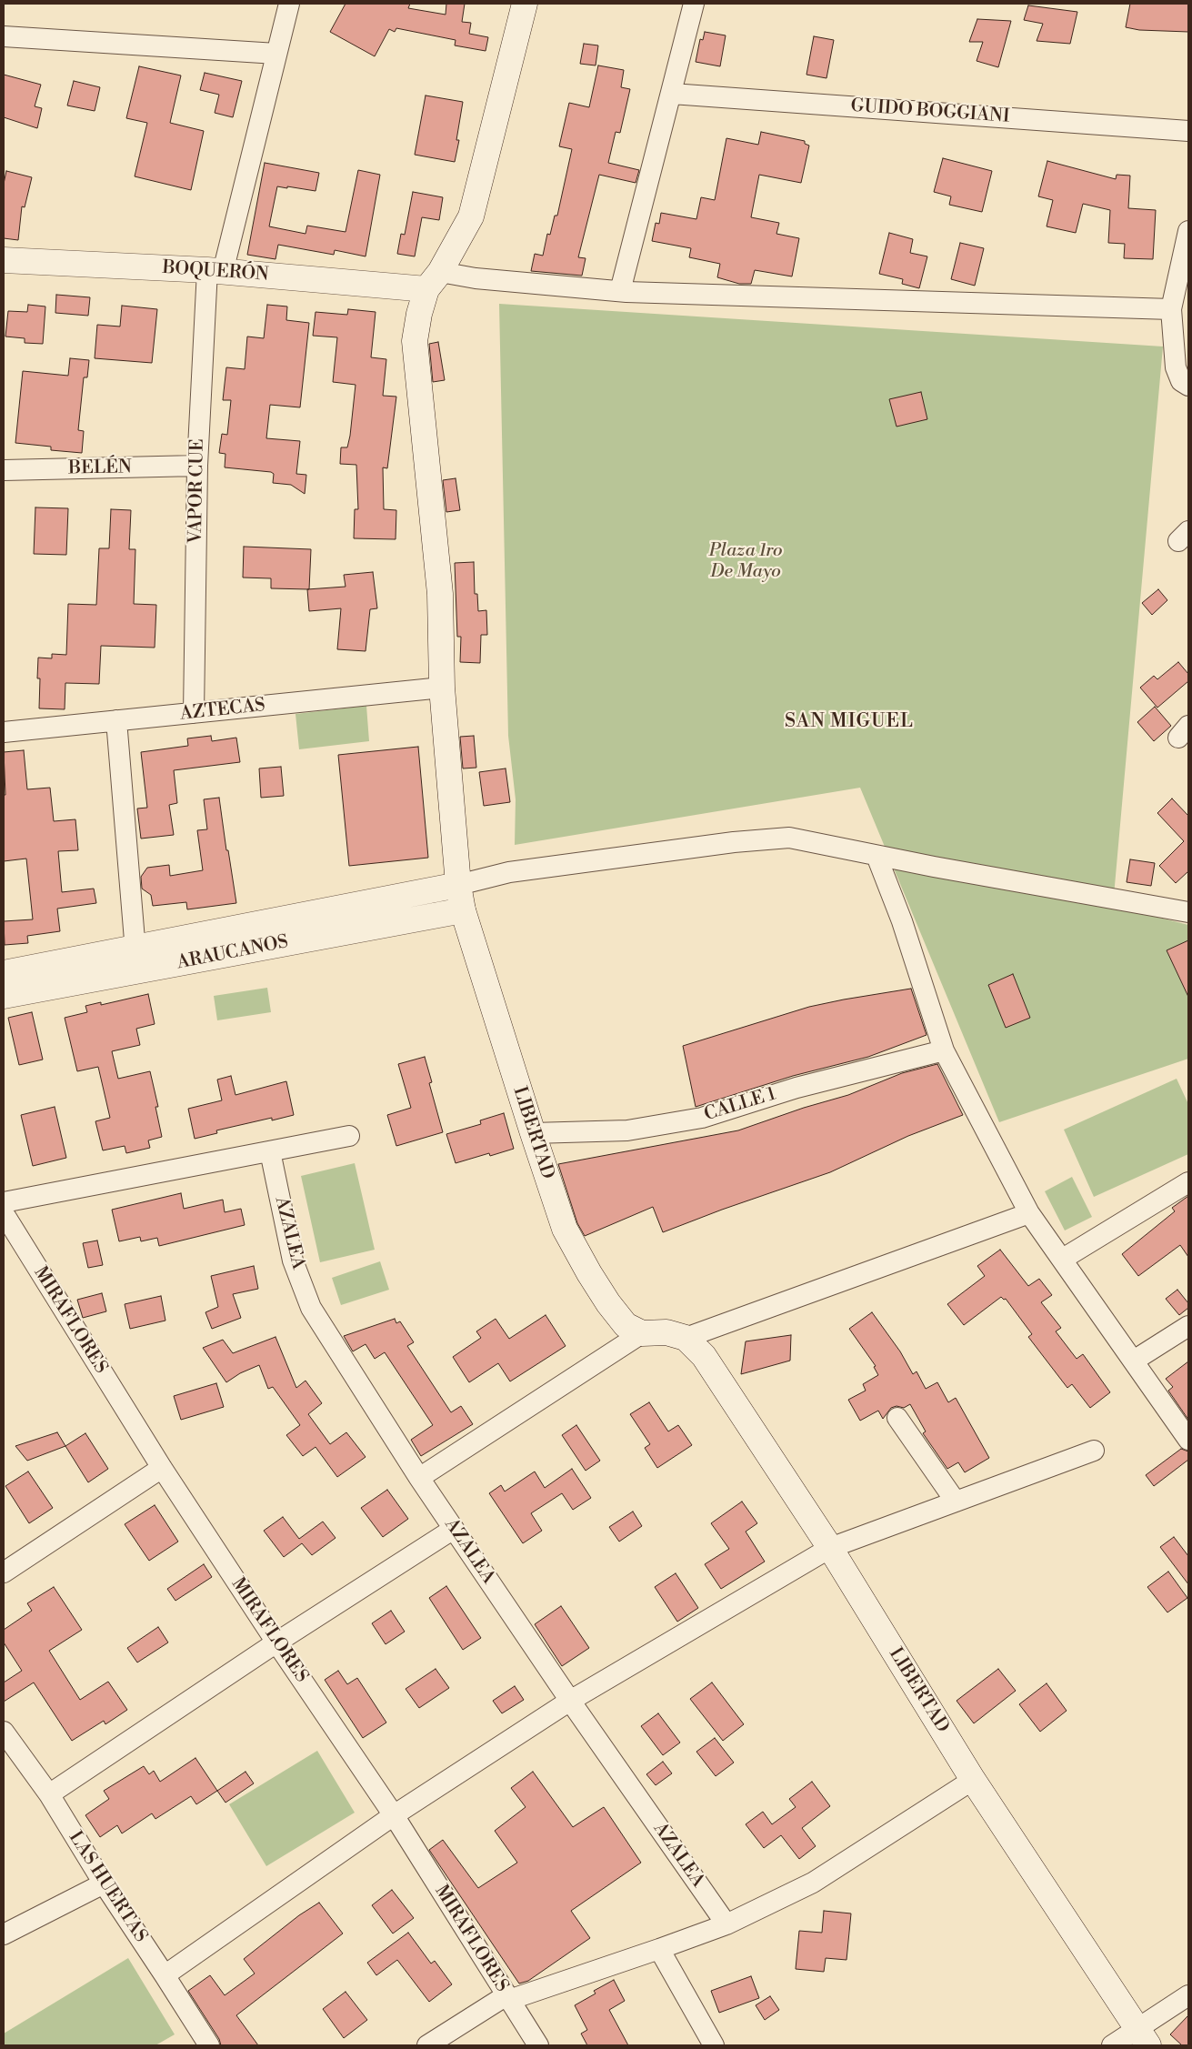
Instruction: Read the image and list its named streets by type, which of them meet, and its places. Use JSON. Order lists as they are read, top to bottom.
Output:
{
  "streets": {
    "main road": ["BOQUERÓN", "ARAUCANOS", "LIBERTAD"],
    "street": [
      "GUIDO BOGGIANI",
      "BELÉN",
      "VAPOR CUE",
      "AZTECAS",
      "CALLE 1",
      "AZALEA",
      "MIRAFLORES",
      "LAS HUERTAS"
    ]
  },
  "crossings": [
    ["BOQUERÓN", "VAPOR CUE"],
    ["BOQUERÓN", "LIBERTAD"],
    ["BELÉN", "VAPOR CUE"],
    ["VAPOR CUE", "AZTECAS"],
    ["AZTECAS", "LIBERTAD"],
    ["ARAUCANOS", "LIBERTAD"],
    ["CALLE 1", "LIBERTAD"]
  ],
  "districts": ["SAN MIGUEL"],
  "parks": ["Plaza 1ro De Mayo"]
}
